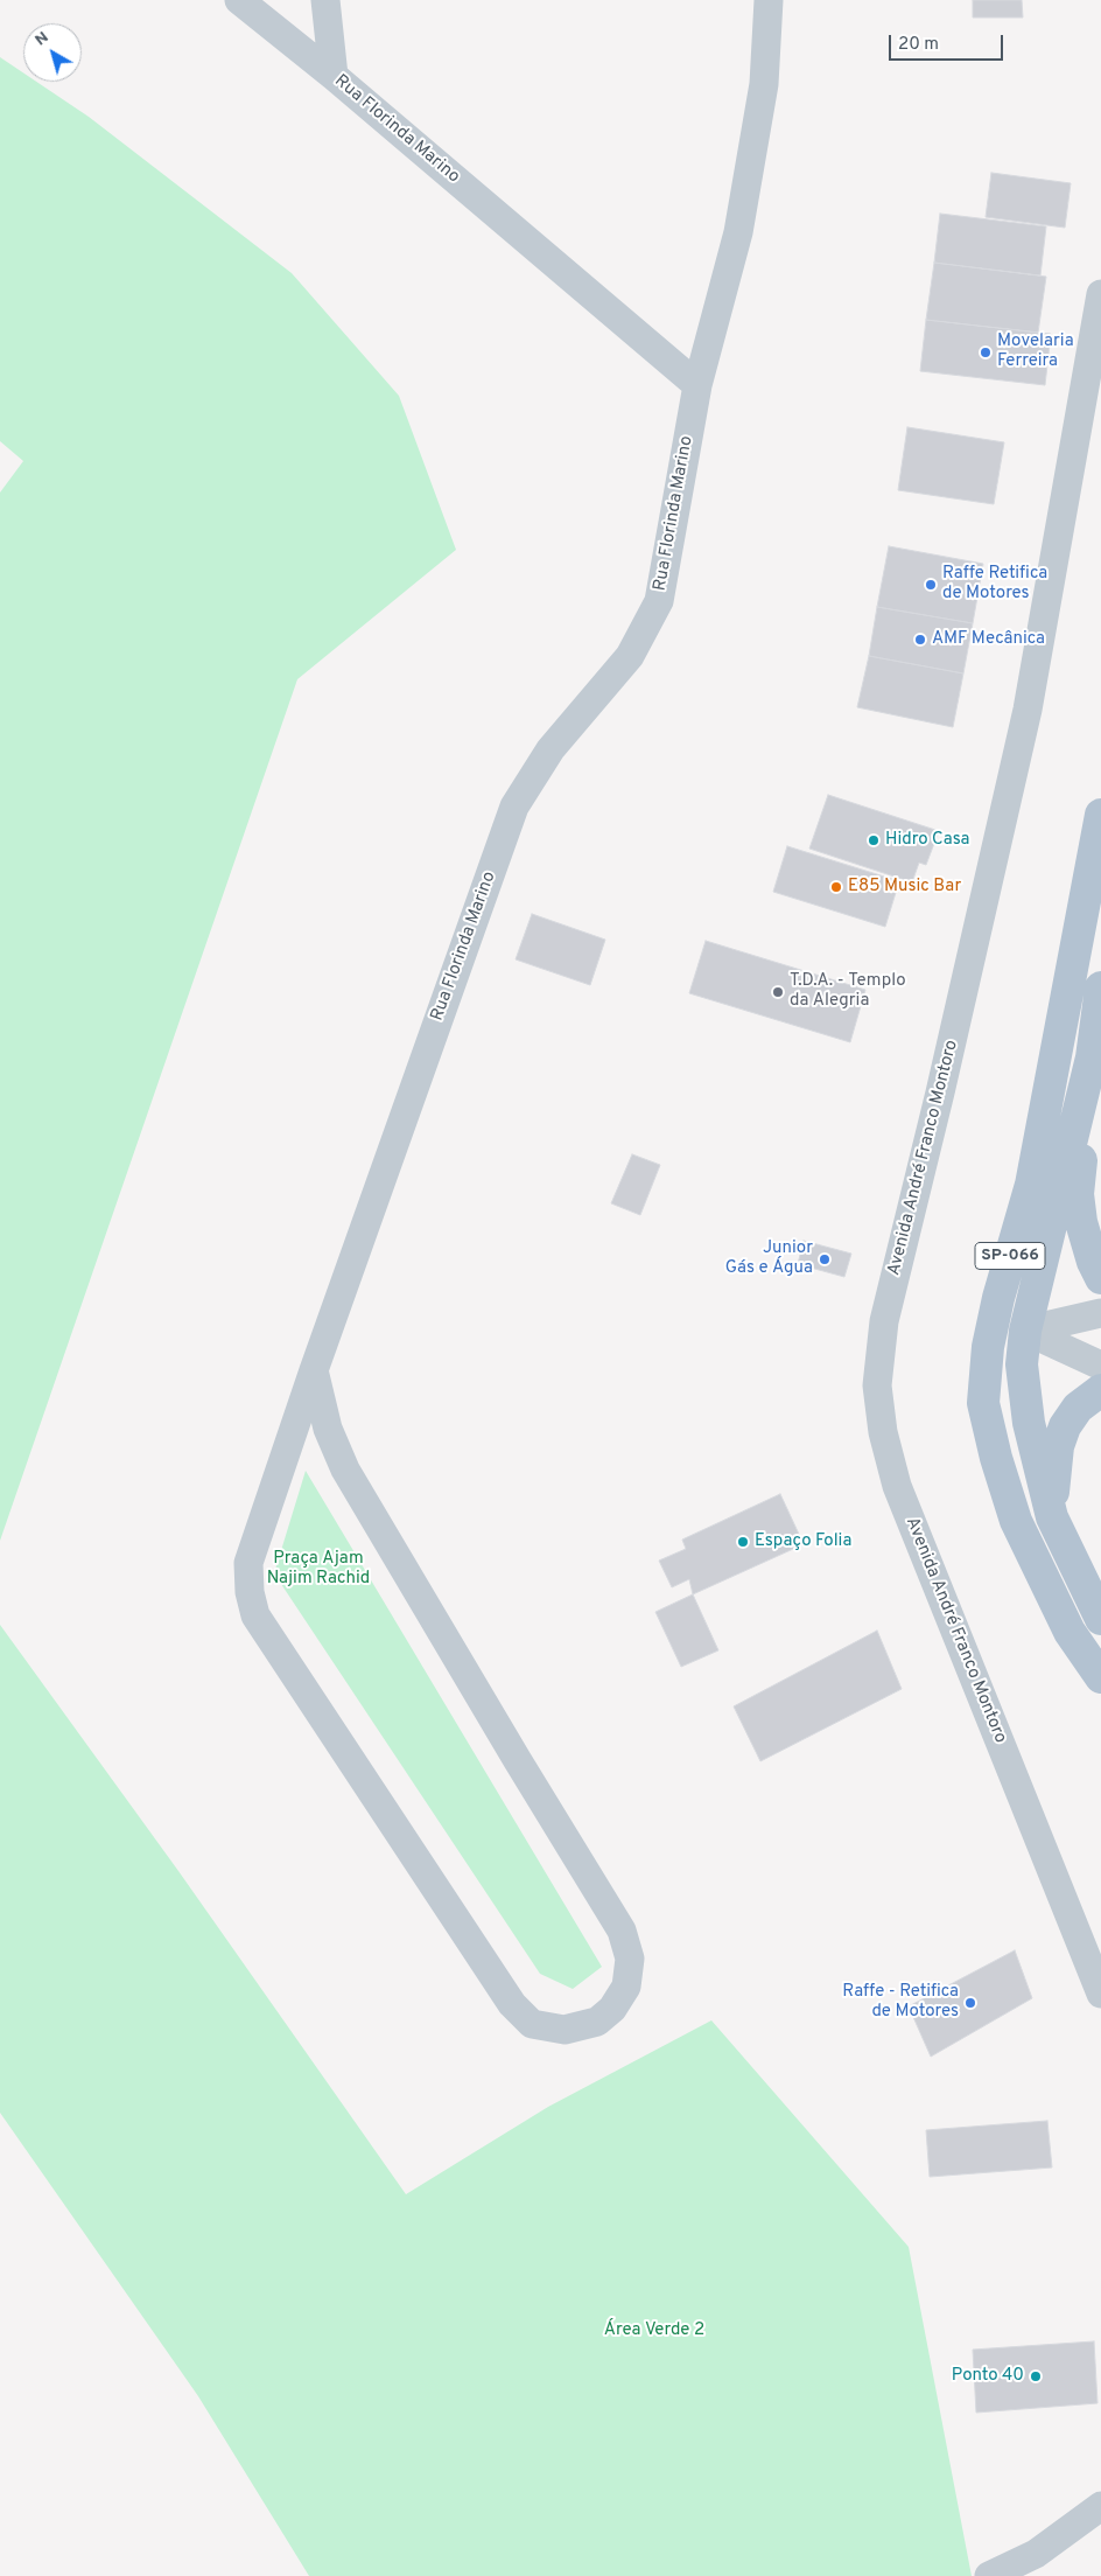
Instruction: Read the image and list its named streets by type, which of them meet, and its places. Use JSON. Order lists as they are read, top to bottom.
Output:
{
  "streets": {
    "main road": ["SP-066"],
    "street": ["Rua Florinda Marino", "Avenida André Franco Montoro"]
  },
  "parks": ["Praça Ajam Najim Rachid", "Área Verde 2"],
  "places": [
    "Movelaria Ferreira",
    "Raffe Retifica de Motores",
    "AMF Mecânica",
    "Hidro Casa",
    "E85 Music Bar",
    "T.D.A. - Templo da Alegria",
    "Junior Gás e Água",
    "Espaço Folia",
    "Raffe - Retifica de Motores",
    "Ponto 40"
  ],
  "scale_bar": "20 m",
  "north": "top left"
}
